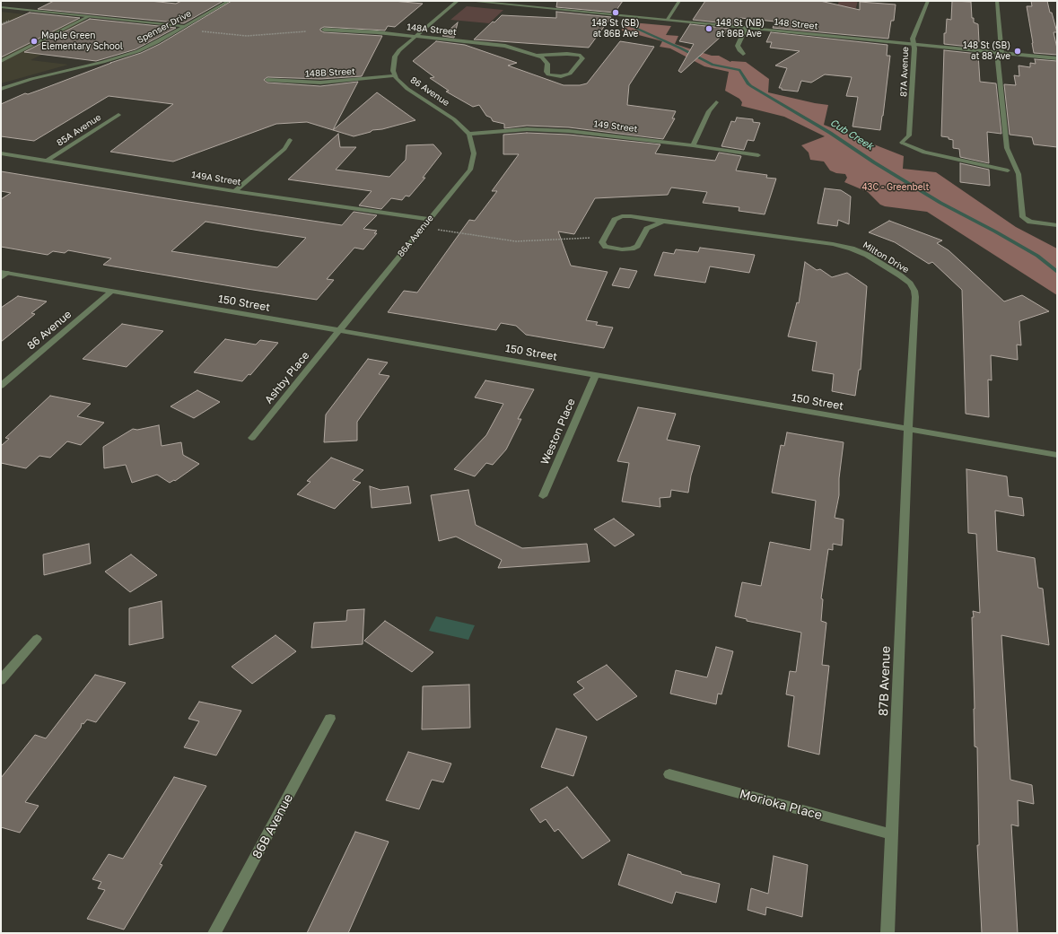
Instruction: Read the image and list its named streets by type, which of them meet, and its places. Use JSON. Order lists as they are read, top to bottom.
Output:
{
  "streets": {
    "street": [
      "148 Street",
      "Spenser Drive",
      "148A Street",
      "87A Avenue",
      "148B Street",
      "86 Avenue",
      "149 Street",
      "85A Avenue",
      "149A Street",
      "86A Avenue",
      "Milton Drive",
      "150 Street",
      "Ashby Place",
      "Weston Place",
      "87B Avenue",
      "Morioka Place",
      "86B Avenue"
    ]
  },
  "crossings": [
    ["148 Street", "87A Avenue"],
    ["148A Street", "86 Avenue"],
    ["148B Street", "86 Avenue"],
    ["86 Avenue", "149 Street"],
    ["86 Avenue", "86A Avenue"],
    ["86 Avenue", "150 Street"],
    ["149 Street", "86A Avenue"],
    ["85A Avenue", "149A Street"],
    ["149A Street", "86A Avenue"],
    ["86A Avenue", "150 Street"],
    ["86A Avenue", "Ashby Place"],
    ["Milton Drive", "150 Street"],
    ["Milton Drive", "87B Avenue"],
    ["150 Street", "Ashby Place"],
    ["150 Street", "Weston Place"],
    ["150 Street", "87B Avenue"],
    ["87B Avenue", "Morioka Place"]
  ],
  "water": ["Cub Creek"],
  "parks": ["43C - Greenbelt"],
  "places": [
    "148 St (SB) at 86B Ave",
    "148 St (NB) at 86B Ave",
    "Maple Green Elementary School",
    "148 St (SB) at 88 Ave"
  ]
}
